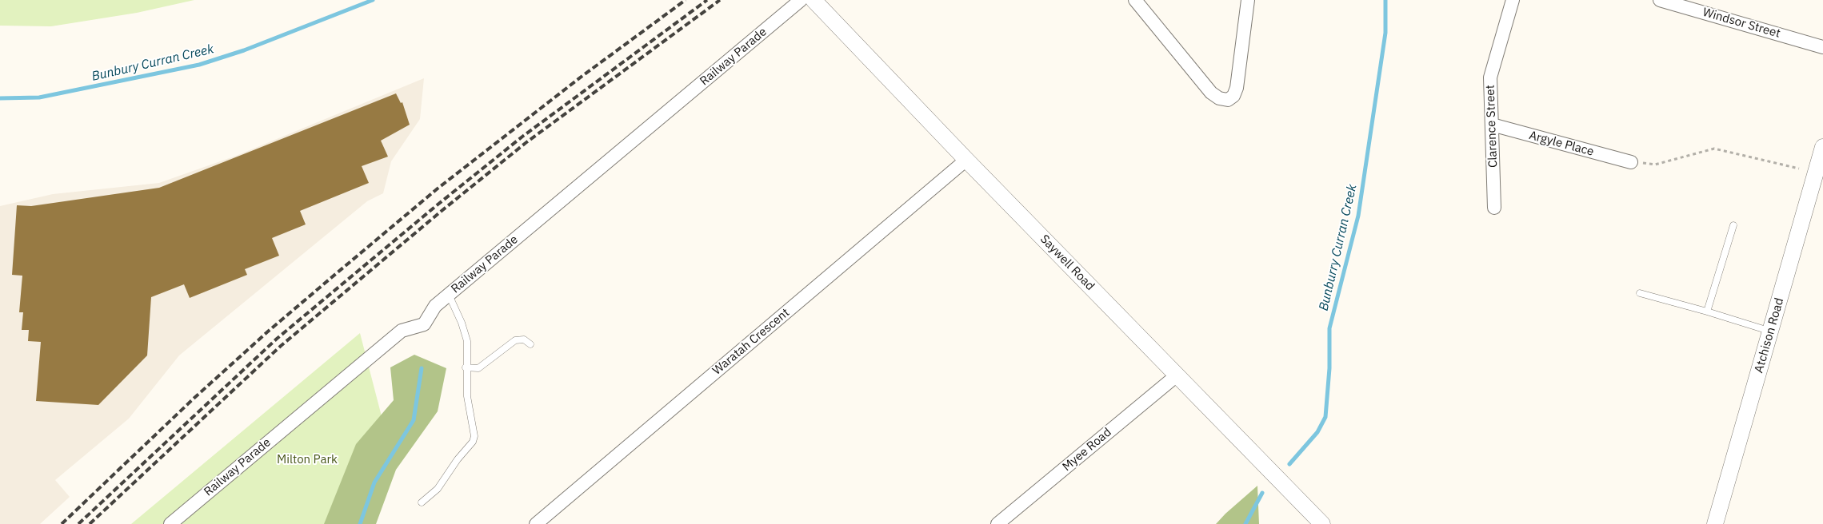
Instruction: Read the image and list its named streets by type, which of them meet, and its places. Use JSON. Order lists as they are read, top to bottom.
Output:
{
  "streets": {
    "street": [
      "Windsor Street",
      "Railway Parade",
      "Clarence Street",
      "Argyle Place",
      "Saywell Road",
      "Atchison Road",
      "Waratah Crescent",
      "Myee Road"
    ]
  },
  "crossings": [
    ["Clarence Street", "Argyle Place"],
    ["Saywell Road", "Waratah Crescent"],
    ["Saywell Road", "Myee Road"]
  ],
  "water": ["Bunbury Curran Creek", "Bunburry Curran Creek"],
  "parks": ["Milton Park"]
}
